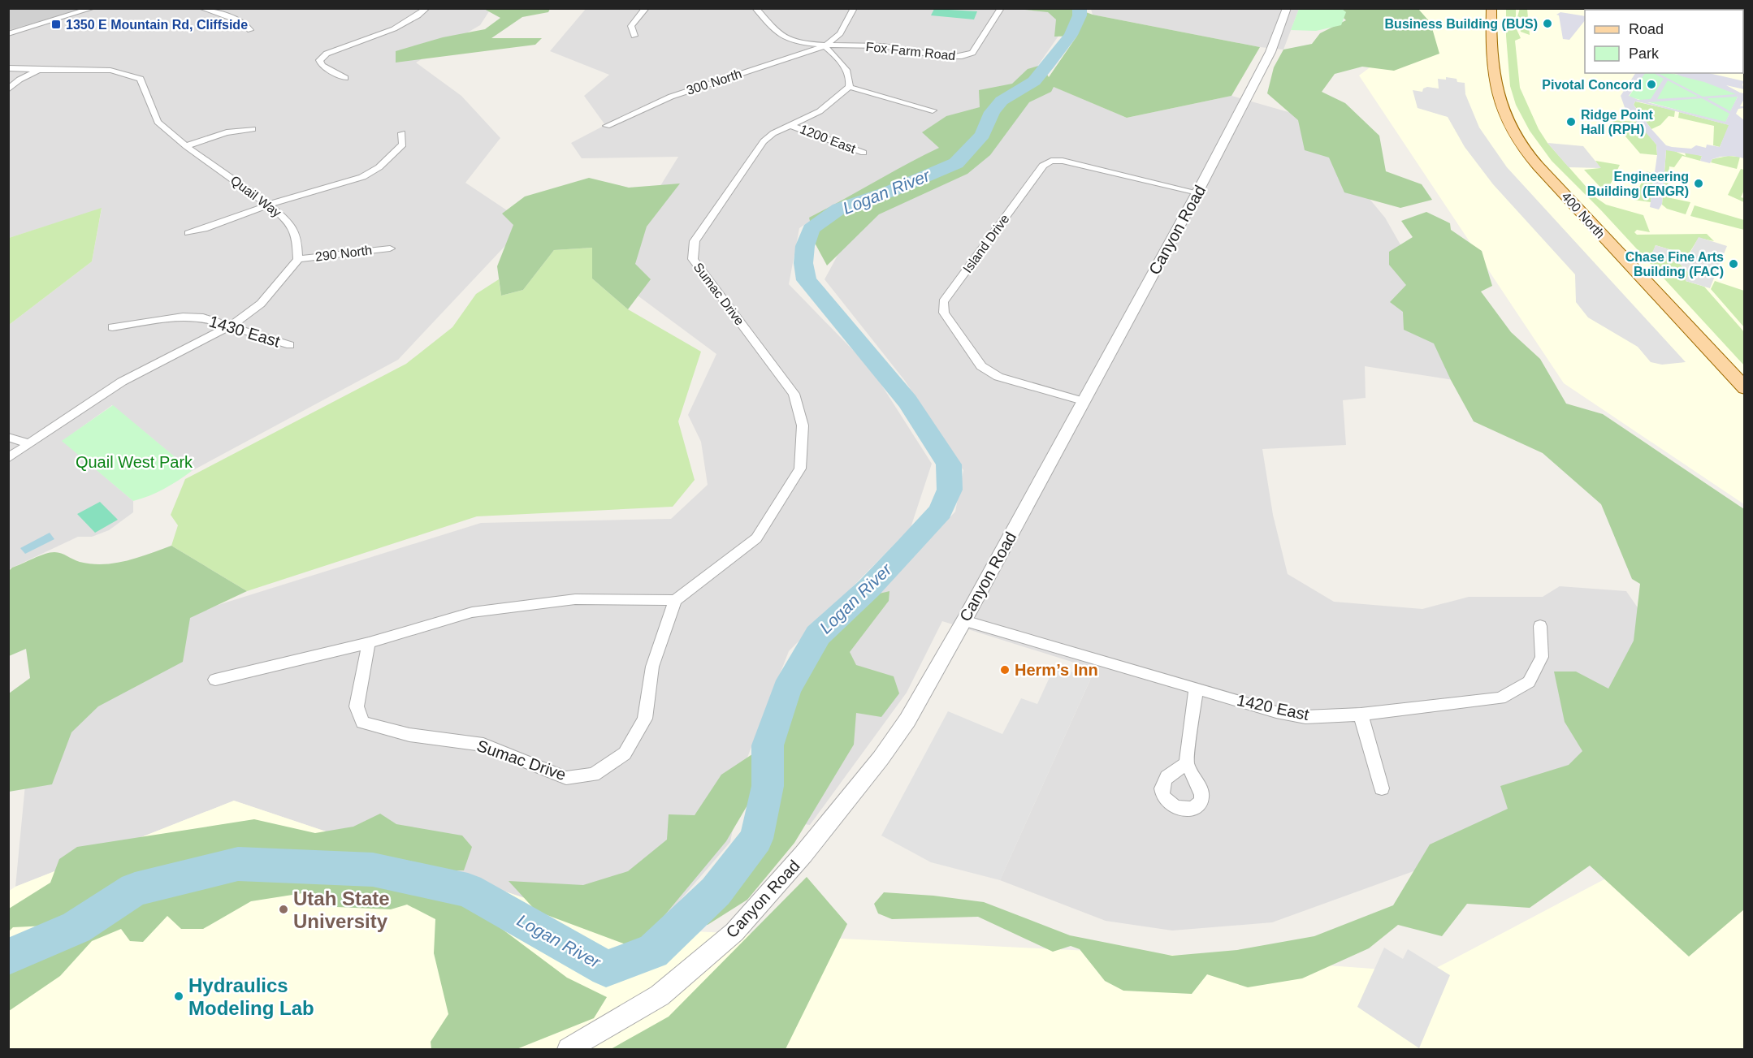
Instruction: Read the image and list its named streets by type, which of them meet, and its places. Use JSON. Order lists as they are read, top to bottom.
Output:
{
  "streets": {
    "main road": ["400 North"],
    "street": [
      "Fox Farm Road",
      "300 North",
      "1200 East",
      "Quail Way",
      "Canyon Road",
      "Island Drive",
      "290 North",
      "Sumac Drive",
      "1430 East",
      "1420 East"
    ]
  },
  "crossings": [
    ["Fox Farm Road", "300 North"],
    ["1200 East", "Sumac Drive"],
    ["Quail Way", "290 North"],
    ["Canyon Road", "Island Drive"],
    ["Canyon Road", "1420 East"]
  ],
  "water": ["Logan River"],
  "parks": ["Quail West Park"],
  "places": {
    "other": [
      "Business Building (BUS)",
      "Pivotal Concord",
      "Ridge Point Hall (RPH)",
      "Engineering Building (ENGR)",
      "Chase Fine Arts Building (FAC)",
      "Herm’s Inn",
      "Utah State University",
      "Hydraulics Modeling Lab"
    ],
    "transit": ["1350 E Mountain Rd, Cliffside"]
  },
  "legend": ["Road", "Park"]
}
